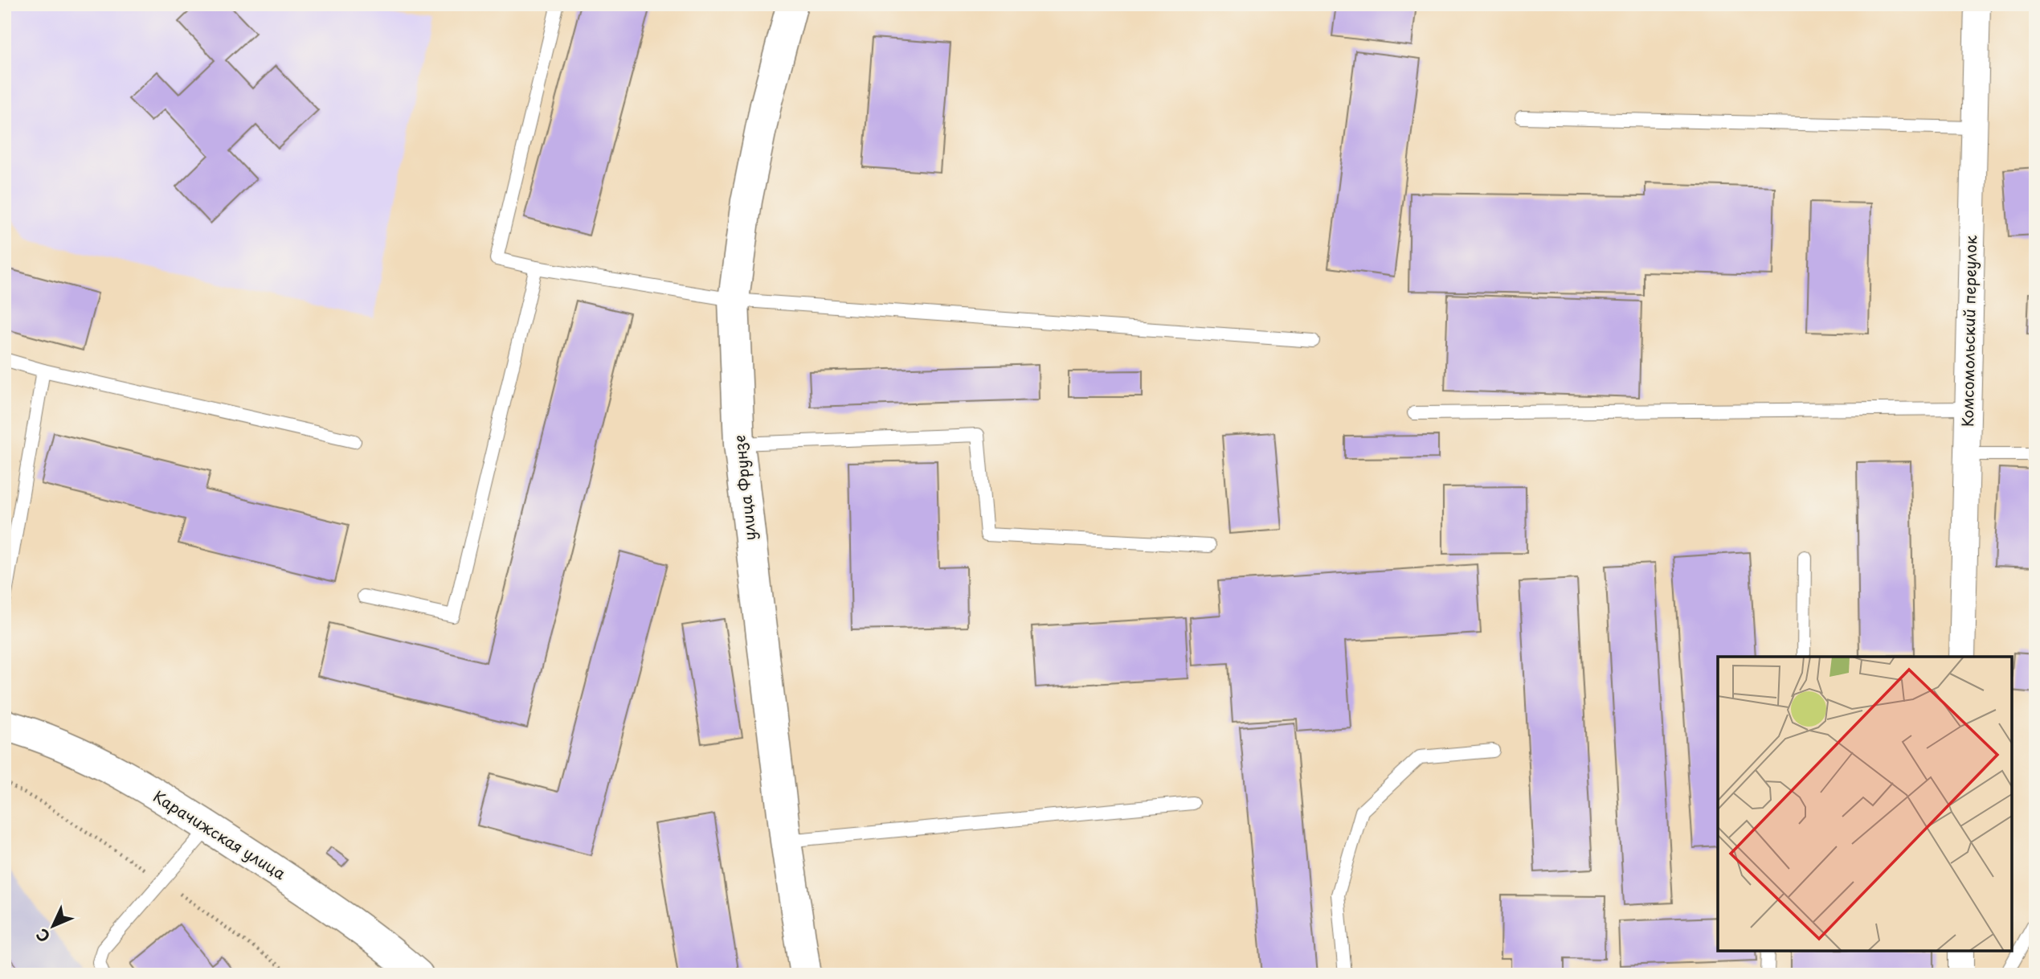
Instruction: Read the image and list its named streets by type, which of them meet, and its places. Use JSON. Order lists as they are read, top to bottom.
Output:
{
  "streets": {
    "street": ["Комсомольский переулок", "улица Фрунзе", "Карачижская улица"]
  },
  "north": "bottom left"
}
